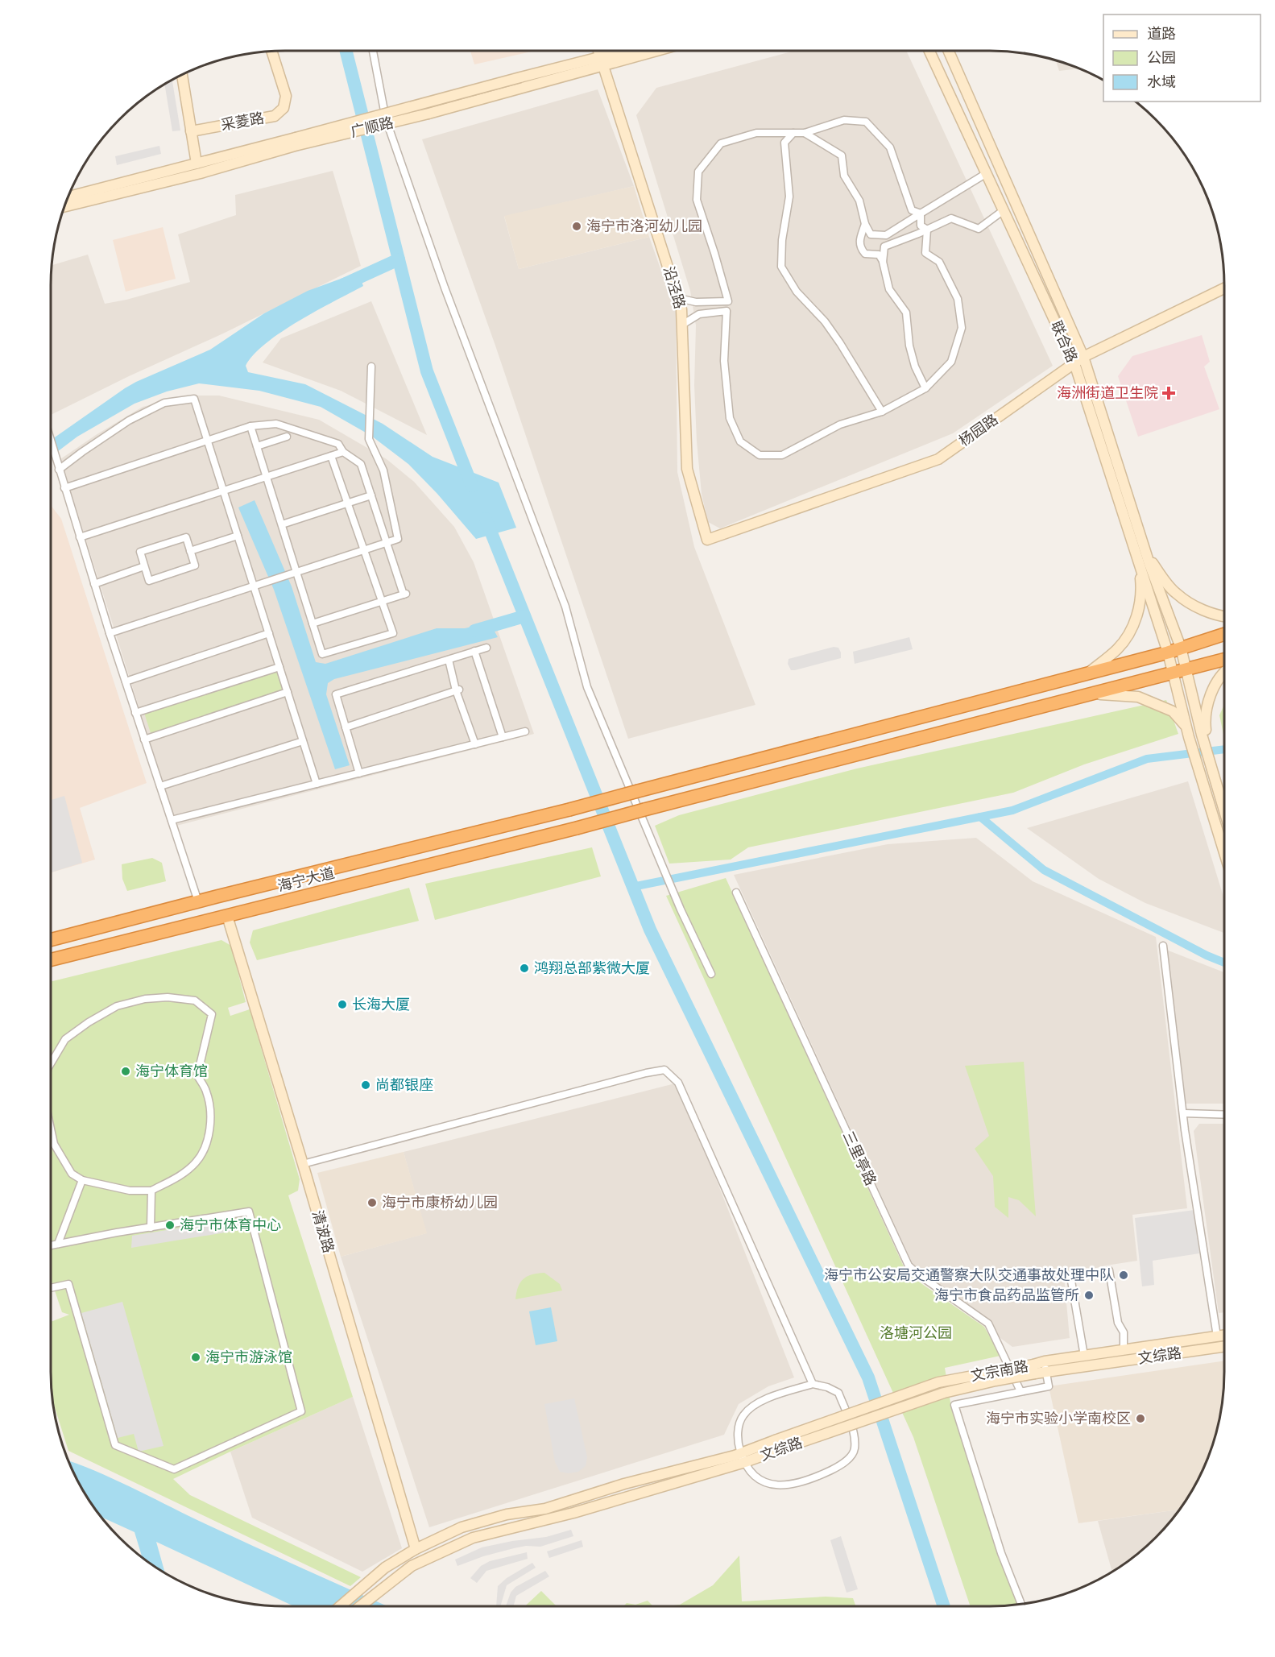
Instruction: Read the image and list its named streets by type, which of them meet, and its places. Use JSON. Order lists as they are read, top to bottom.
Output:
{
  "streets": {
    "highway": ["海宁大道"],
    "main road": [
      "采菱路",
      "广顺路",
      "沿泾路",
      "联合路",
      "杨园路",
      "清波路",
      "文综路",
      "文宗南路"
    ],
    "street": ["三里亭路"]
  },
  "crossings": [
    ["广顺路", "沿泾路"],
    ["沿泾路", "杨园路"],
    ["联合路", "杨园路"],
    ["联合路", "海宁大道"],
    ["海宁大道", "清波路"],
    ["文综路", "文宗南路"]
  ],
  "parks": ["洛塘河公园"],
  "places": {
    "other": [
      "海宁市洛河幼儿园",
      "鸿翔总部紫微大厦",
      "长海大厦",
      "海宁体育馆",
      "尚都银座",
      "海宁市康桥幼儿园",
      "海宁市体育中心",
      "海宁市公安局交通警察大队交通事故处理中队",
      "海宁市食品药品监管所",
      "海宁市游泳馆",
      "海宁市实验小学南校区"
    ],
    "health": ["海洲街道卫生院"]
  },
  "legend": ["道路", "公园", "水域"]
}
